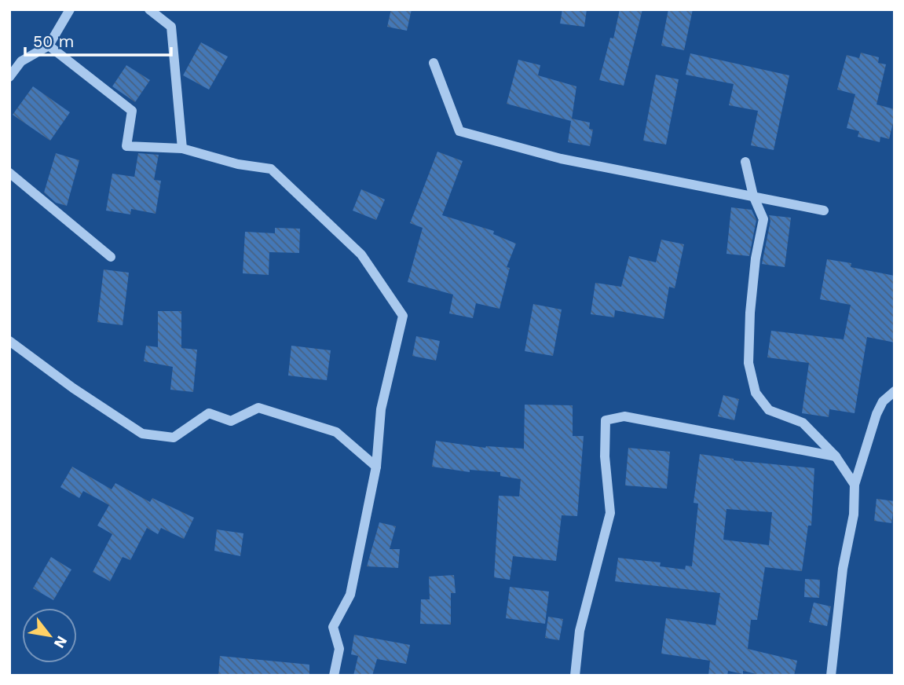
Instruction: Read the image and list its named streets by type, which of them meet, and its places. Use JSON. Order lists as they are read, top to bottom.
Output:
{
  "scale_bar": "50 m",
  "north": "bottom right"
}
